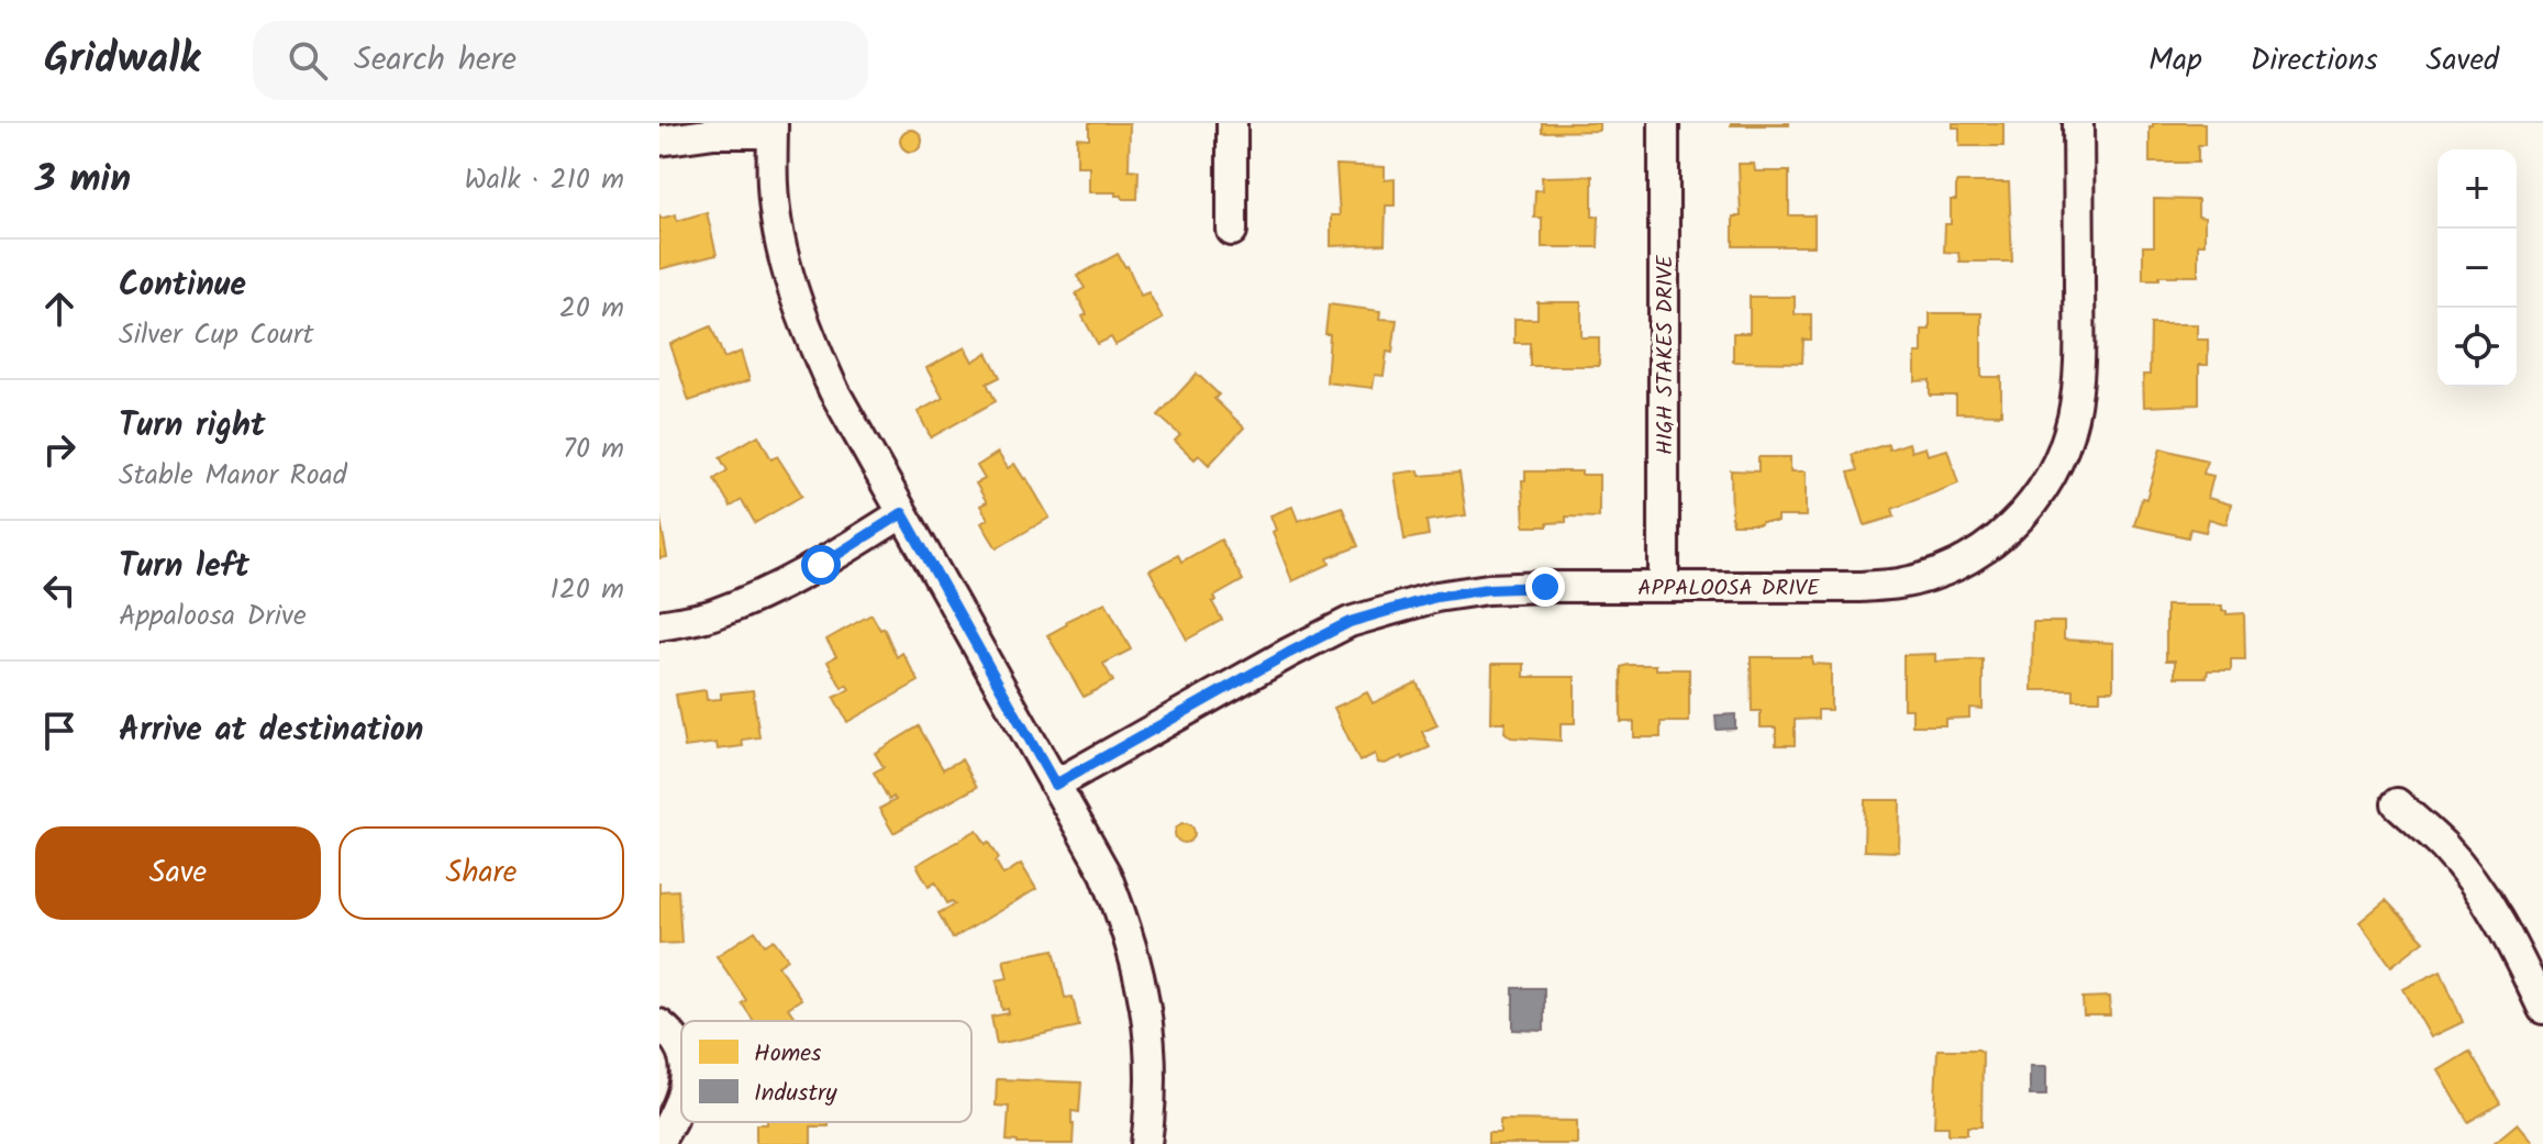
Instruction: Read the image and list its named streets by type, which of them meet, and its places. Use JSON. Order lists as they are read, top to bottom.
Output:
{
  "streets": {
    "street": ["HIGH STAKES DRIVE", "APPALOOSA DRIVE"]
  },
  "crossings": [
    ["HIGH STAKES DRIVE", "APPALOOSA DRIVE"]
  ],
  "legend": ["Homes", "Industry"],
  "page": {
    "header": "Gridwalk",
    "search": "Search here",
    "nav": ["Map", "Directions", "Saved"],
    "heading": ["3 min", "Walk · 210 m"],
    "map_buttons": ["+", "−"],
    "list": [
      ["Continue", "Silver Cup Court", "20 m"],
      ["Turn right", "Stable Manor Road", "70 m"],
      ["Turn left", "Appaloosa Drive", "120 m"],
      "Arrive at destination"
    ],
    "buttons": ["Save", "Share"]
  }
}
